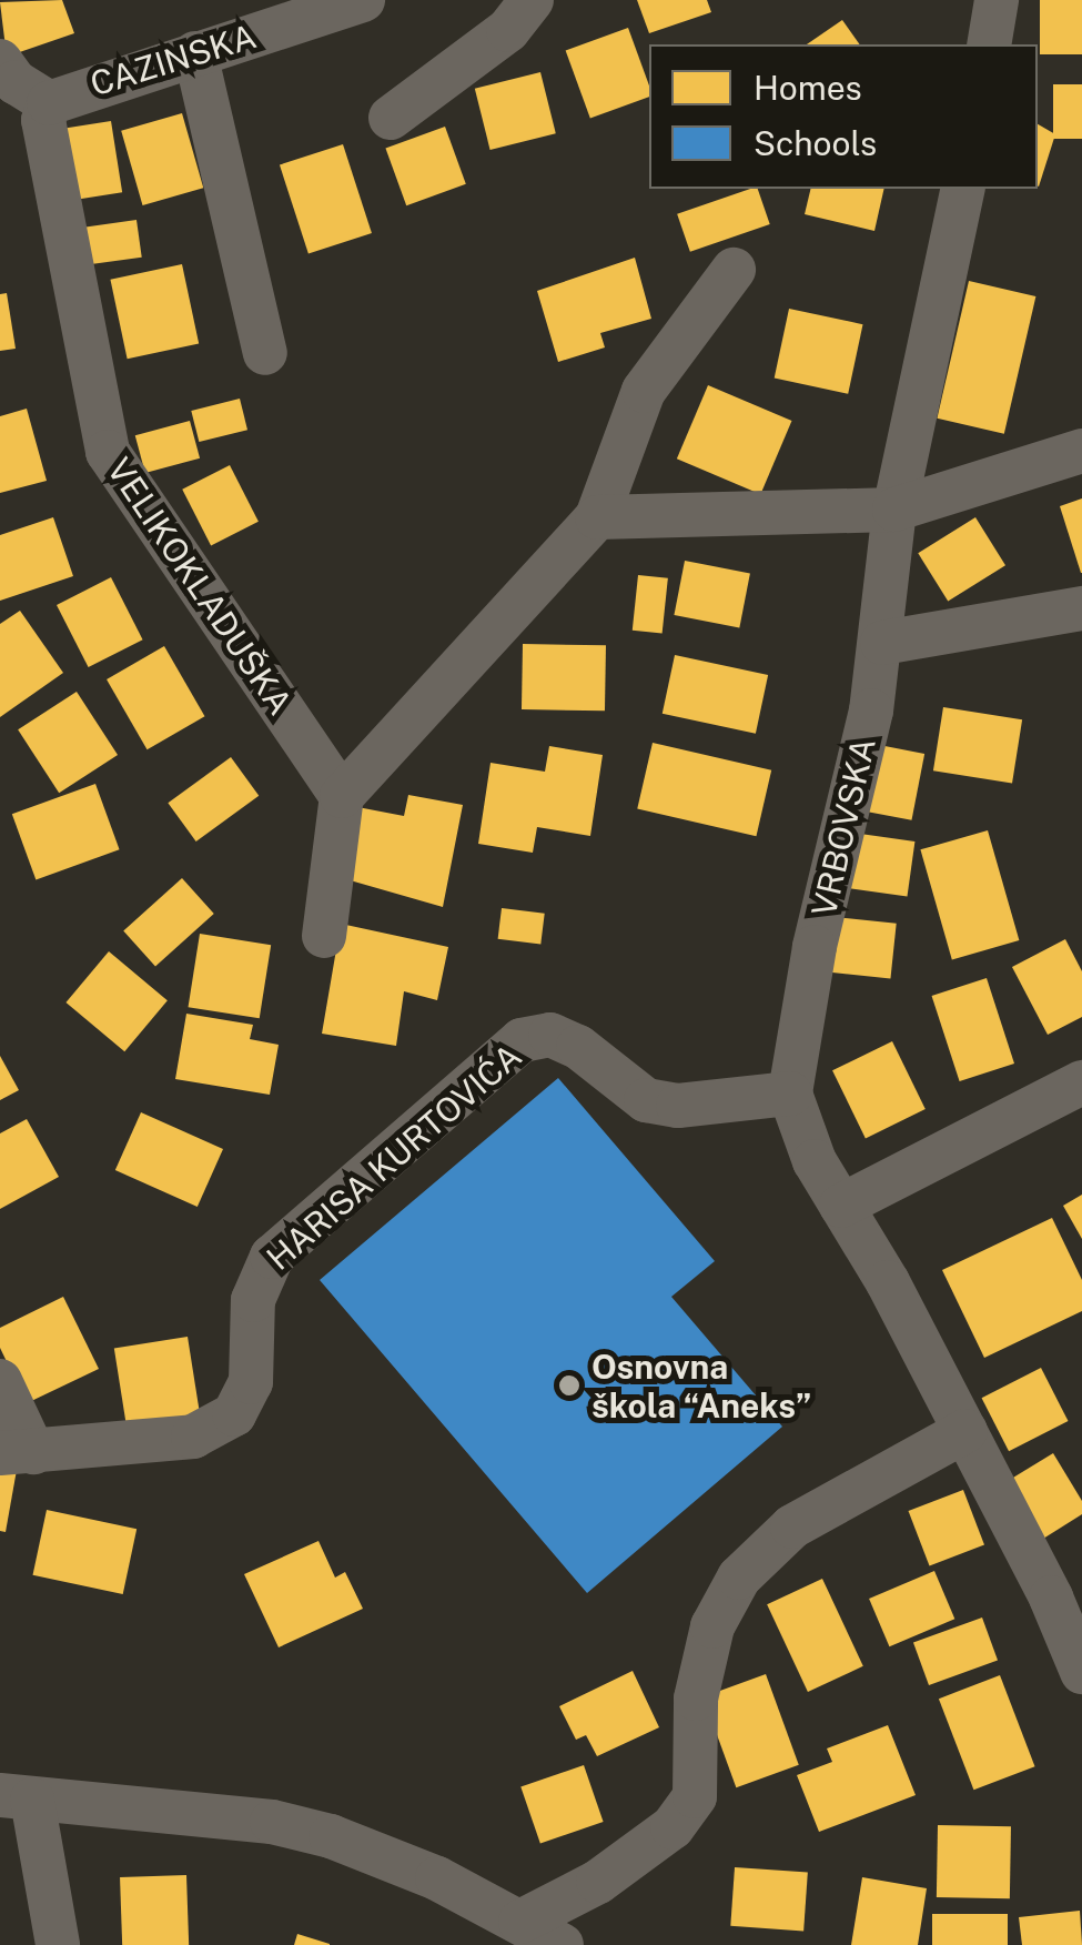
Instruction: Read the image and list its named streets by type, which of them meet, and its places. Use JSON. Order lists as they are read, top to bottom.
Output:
{
  "streets": {
    "street": [
      "CAZINSKA",
      "VELIKOKLADUŠKA",
      "VRBOVSKA",
      "HARISA KURTOVIĆA"
    ]
  },
  "crossings": [
    ["CAZINSKA", "VELIKOKLADUŠKA"],
    ["VRBOVSKA", "HARISA KURTOVIĆA"]
  ],
  "places": ["Osnovna škola “Aneks”"],
  "legend": ["Homes", "Schools"]
}
